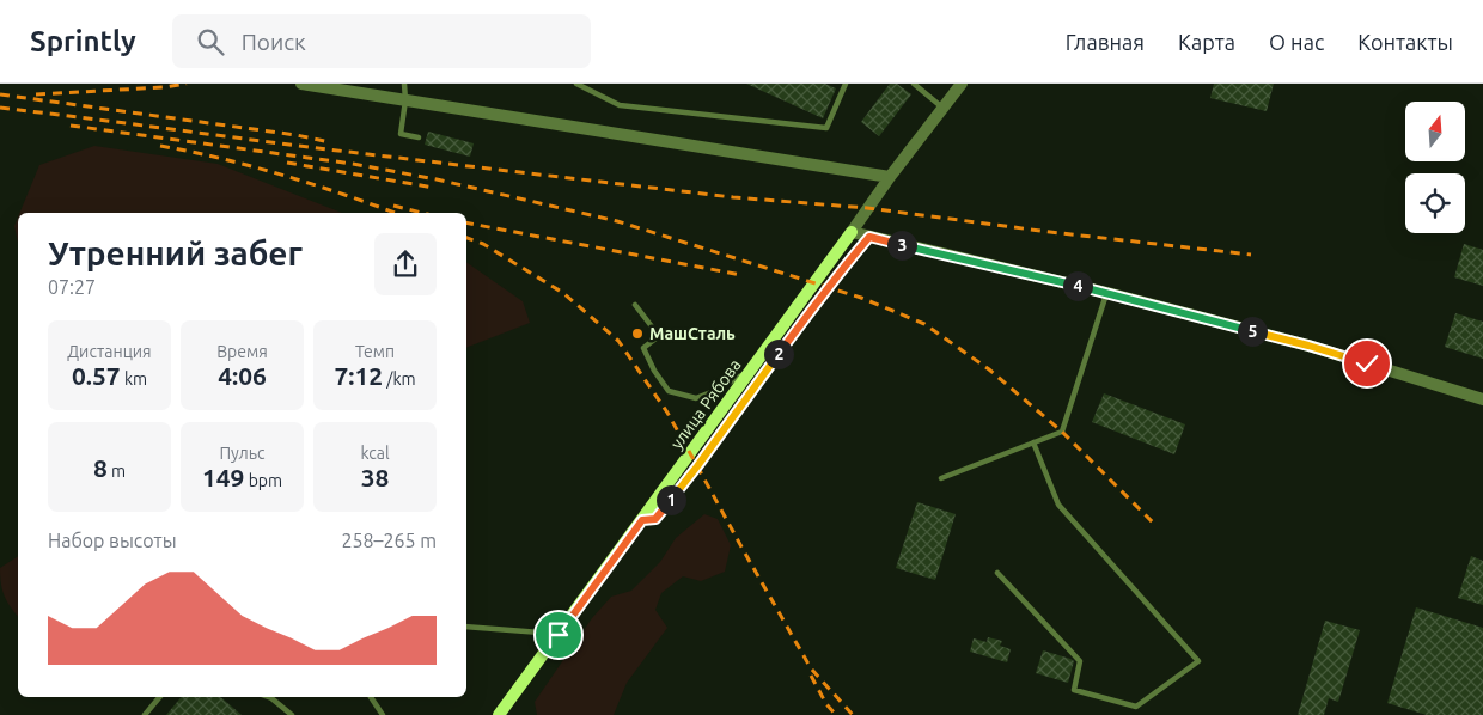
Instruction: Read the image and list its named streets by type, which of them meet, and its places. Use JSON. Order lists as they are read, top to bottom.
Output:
{
  "streets": {
    "main road": ["улица Рябова"]
  },
  "places": ["МашСталь"],
  "north": "top",
  "page": {
    "header": "Sprintly",
    "search": "Поиск",
    "nav": [
      "Главная",
      "Карта",
      "О нас",
      "Контакты"
    ],
    "heading": ["Утренний забег", "07:27"],
    "pins": [
      "3",
      "4",
      "5",
      "2",
      "1"
    ],
    "stats": [
      ["Дистанция", "0.57 km"],
      ["Время", "4:06"],
      ["Темп", "7:12 /km"],
      ["8 m"],
      ["Пульс", "149 bpm"],
      ["kcal", "38"]
    ],
    "chart": ["Набор высоты", "258–265 m"]
  }
}
